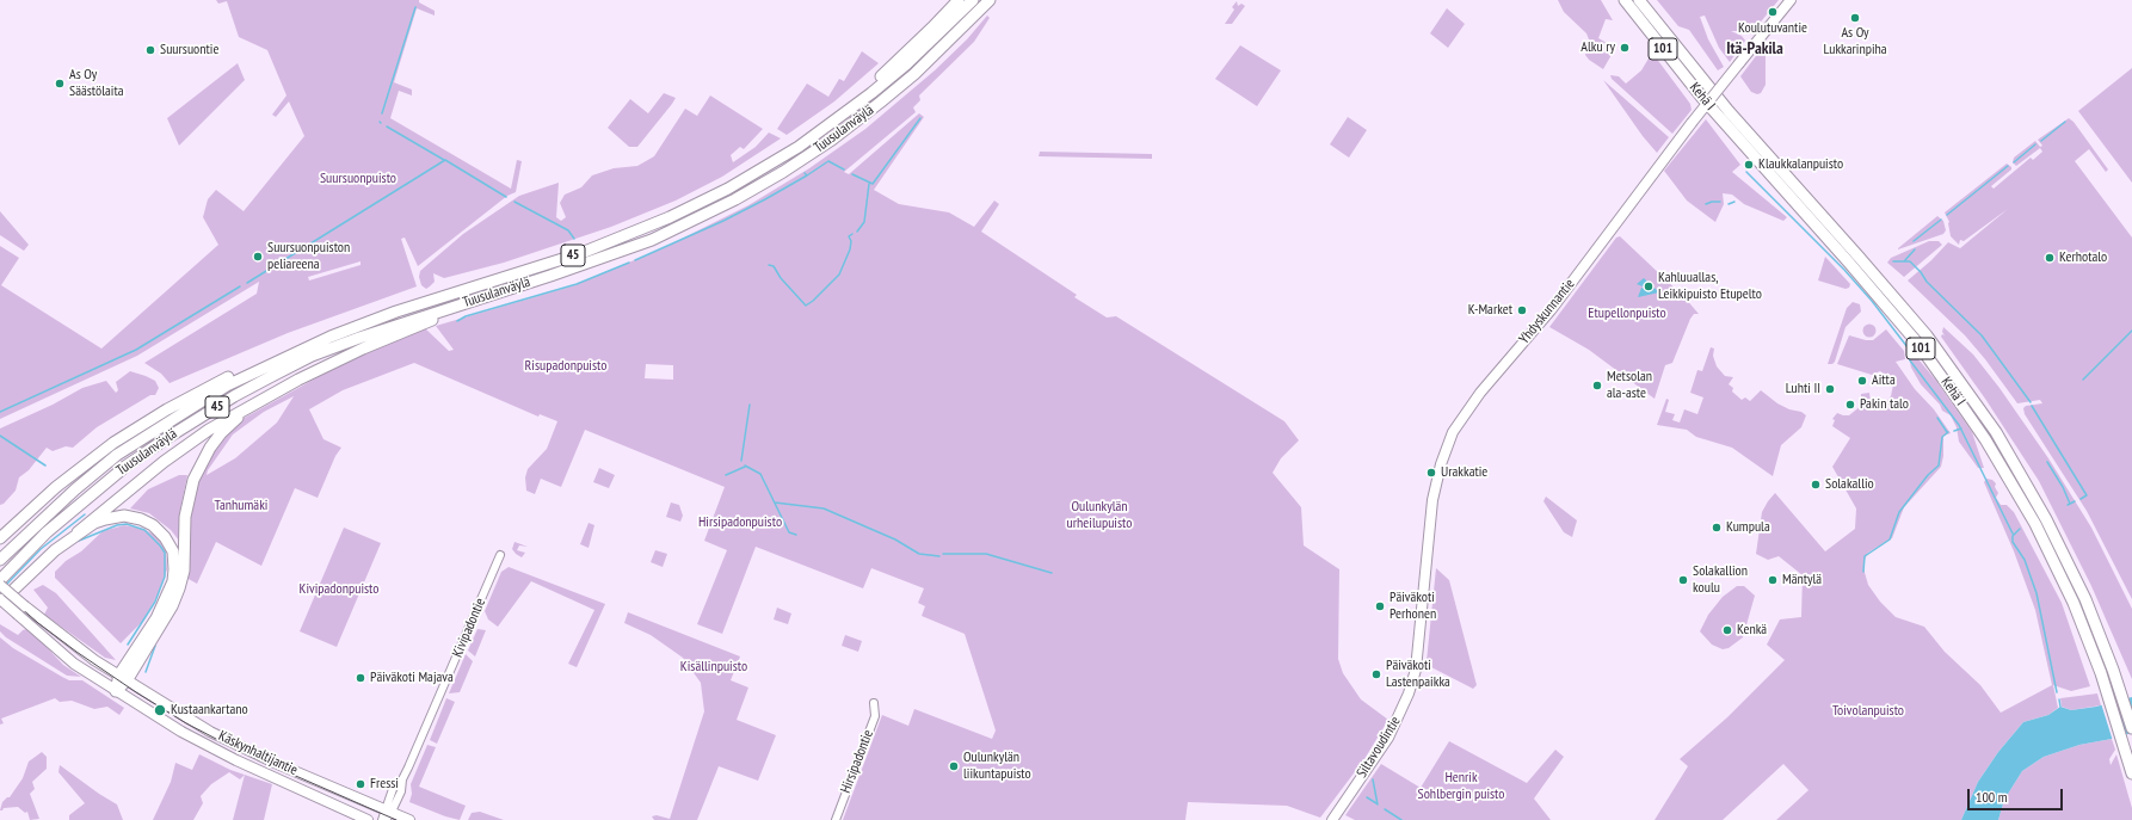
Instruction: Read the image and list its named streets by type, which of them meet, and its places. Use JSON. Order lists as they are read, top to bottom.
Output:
{
  "streets": {
    "highway": [
      "101",
      "Kehä I",
      "Tuusulanväylä",
      "45"
    ],
    "main road": ["Yhdyskunnantie", "Siltavoudintie", "Käskynhaltijantie"],
    "street": ["Kivipadontie", "Hirsipadontie"]
  },
  "crossings": [
    ["Yhdyskunnantie", "Siltavoudintie"],
    ["Kivipadontie", "Käskynhaltijantie"]
  ],
  "districts": ["Itä-Pakila"],
  "parks": [
    "Suursuonpuisto",
    "Etupellonpuisto",
    "Risupadonpuisto",
    "Tanhumäki",
    "Oulunkylän urheilupuisto",
    "Hirsipadonpuisto",
    "Kivipadonpuisto",
    "Kisällinpuisto",
    "Toivolanpuisto",
    "Henrik Sohlbergin puisto"
  ],
  "places": [
    "Koulutuvantie",
    "As Oy Lukkarinpiha",
    "Alku ry",
    "Suursuontie",
    "As Oy Säästölaita",
    "Klaukkalanpuisto",
    "Suursuonpuiston peliareena",
    "Kerhotalo",
    "Kahluuallas, Leikkipuisto Etupelto",
    "K-Market",
    "Aitta",
    "Metsolan ala-aste",
    "Luhti II",
    "Pakin talo",
    "Urakkatie",
    "Solakallio",
    "Kumpula",
    "Solakallion koulu",
    "Mäntylä",
    "Päiväkoti Perhonen",
    "Kenkä",
    "Päiväkoti Lastenpaikka",
    "Päiväkoti Majava",
    "Kustaankartano",
    "Oulunkylän liikuntapuisto",
    "Fressi"
  ],
  "scale_bar": "100 m"
}
